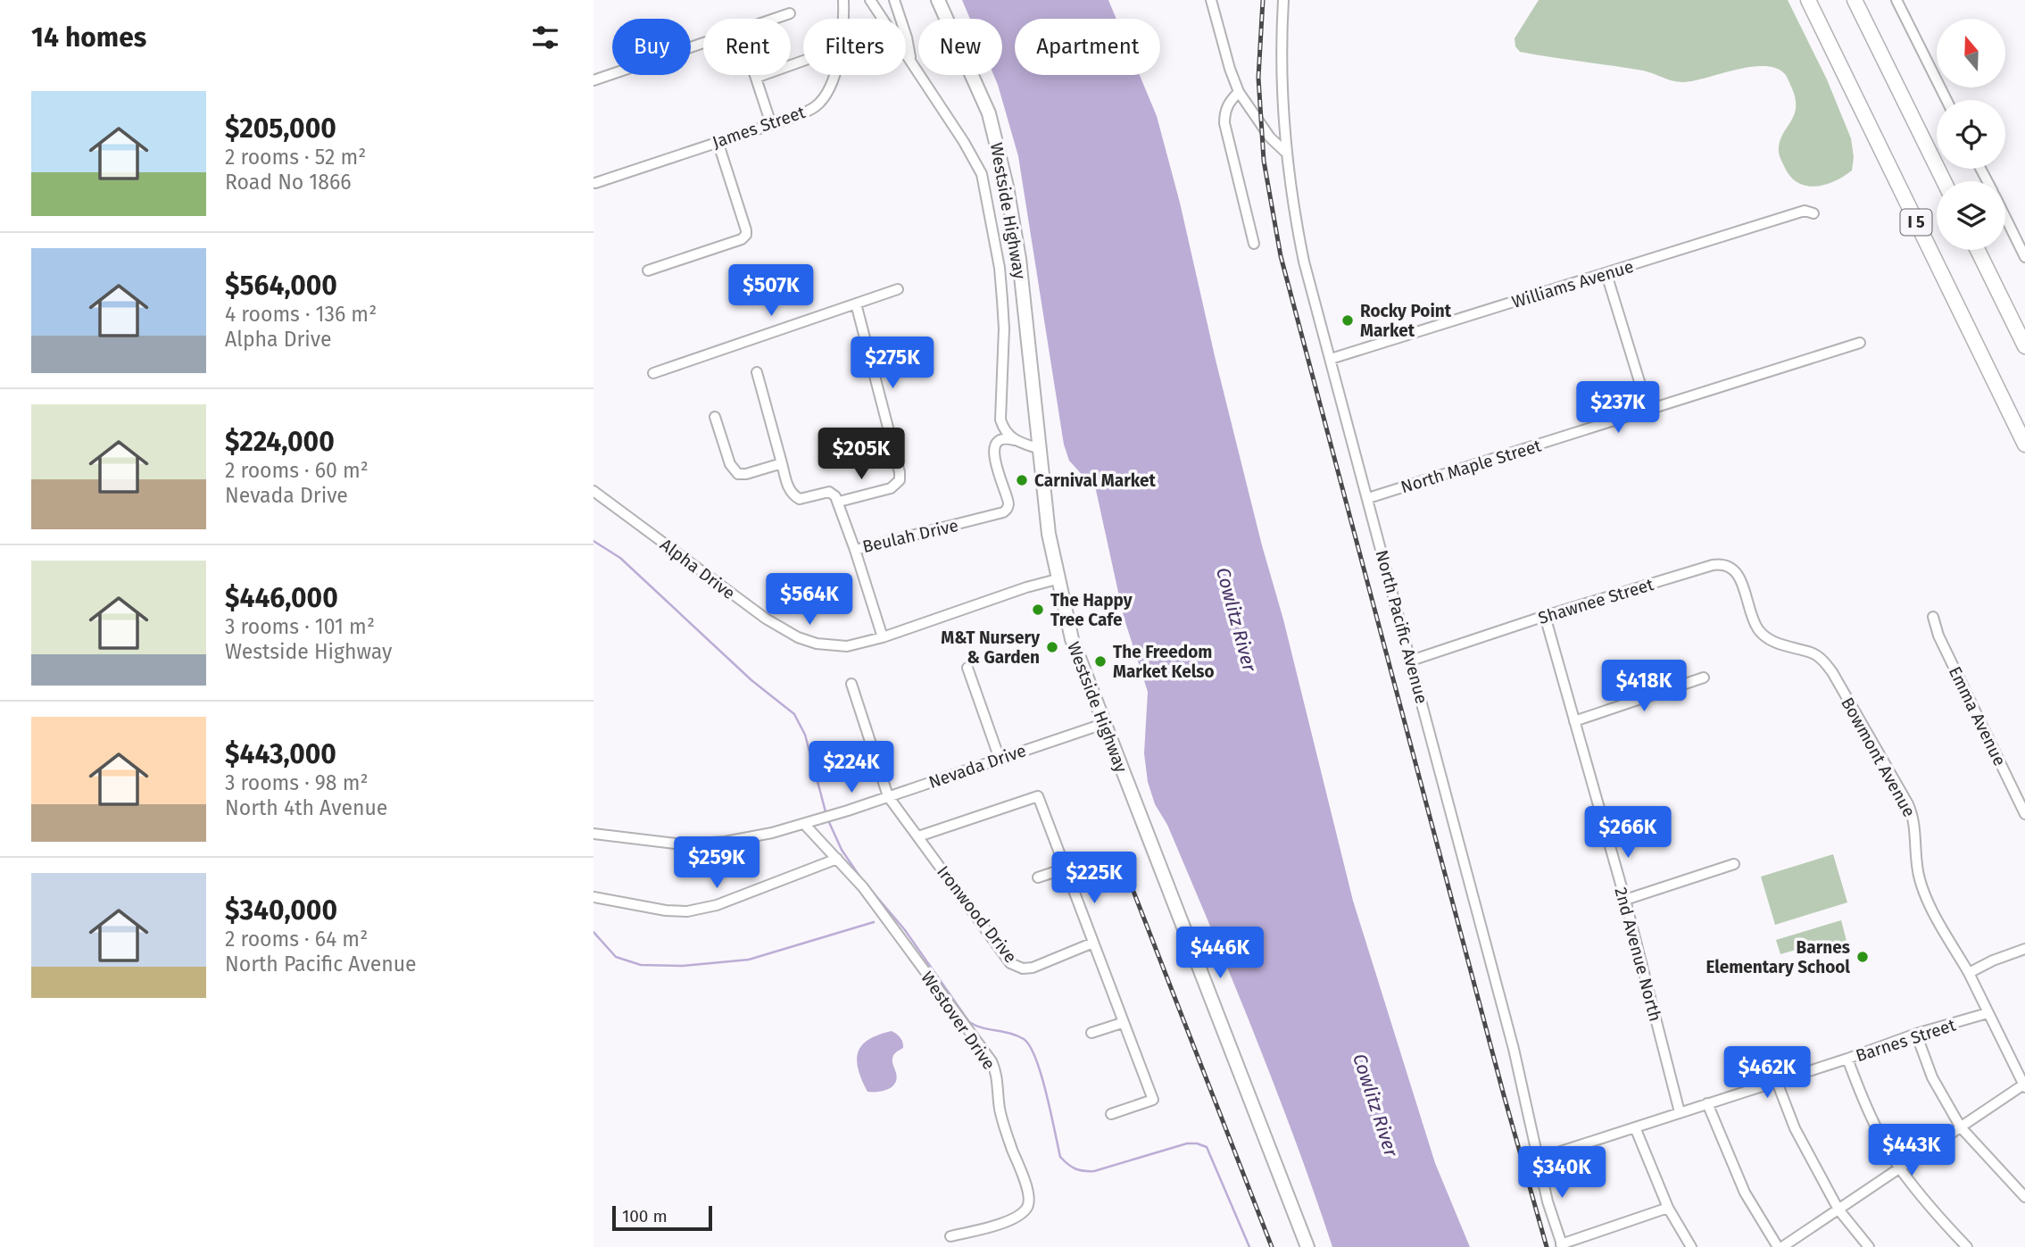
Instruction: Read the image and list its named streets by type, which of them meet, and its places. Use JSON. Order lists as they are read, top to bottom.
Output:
{
  "streets": {
    "highway": ["I 5"],
    "main road": ["Westside Highway"],
    "street": [
      "James Street",
      "Williams Avenue",
      "North Maple Street",
      "Beulah Drive",
      "Alpha Drive",
      "Shawnee Street",
      "North Pacific Avenue",
      "Emma Avenue",
      "Bowmont Avenue",
      "Nevada Drive",
      "Ironwood Drive",
      "2nd Avenue North",
      "Westover Drive",
      "Barnes Street"
    ]
  },
  "crossings": [
    ["Westside Highway", "Alpha Drive"],
    ["Westside Highway", "Nevada Drive"],
    ["Williams Avenue", "North Pacific Avenue"],
    ["North Maple Street", "North Pacific Avenue"],
    ["Shawnee Street", "North Pacific Avenue"],
    ["Shawnee Street", "Bowmont Avenue"],
    ["Shawnee Street", "2nd Avenue North"],
    ["North Pacific Avenue", "Barnes Street"],
    ["Bowmont Avenue", "Barnes Street"],
    ["Nevada Drive", "Ironwood Drive"],
    ["Nevada Drive", "Westover Drive"],
    ["2nd Avenue North", "Barnes Street"]
  ],
  "water": ["Cowlitz River"],
  "places": [
    "Rocky Point Market",
    "Carnival Market",
    "The Happy Tree Cafe",
    "M&T Nursery & Garden",
    "The Freedom Market Kelso",
    "Barnes Elementary School"
  ],
  "scale_bar": "100 m",
  "north": "top",
  "page": {
    "heading": "14 homes",
    "chip": [
      "Buy",
      "Rent",
      "Filters",
      "New",
      "Apartment"
    ],
    "list": [
      {
        "name": "$205,000",
        "note": "2 rooms · 52 m² · Road No 1866"
      },
      {
        "name": "$564,000",
        "note": "4 rooms · 136 m² · Alpha Drive"
      },
      {
        "name": "$224,000",
        "note": "2 rooms · 60 m² · Nevada Drive"
      },
      {
        "name": "$446,000",
        "note": "3 rooms · 101 m² · Westside Highway"
      },
      {
        "name": "$443,000",
        "note": "3 rooms · 98 m² · North 4th Avenue"
      },
      {
        "name": "$340,000",
        "note": "2 rooms · 64 m² · North Pacific Avenue"
      }
    ],
    "price": [
      "$507K",
      "$275K",
      "$237K",
      "$205K",
      "$564K",
      "$418K",
      "$224K",
      "$266K",
      "$259K",
      "$225K",
      "$446K",
      "$462K",
      "$443K",
      "$340K"
    ],
    "scale": "100 m"
  }
}
